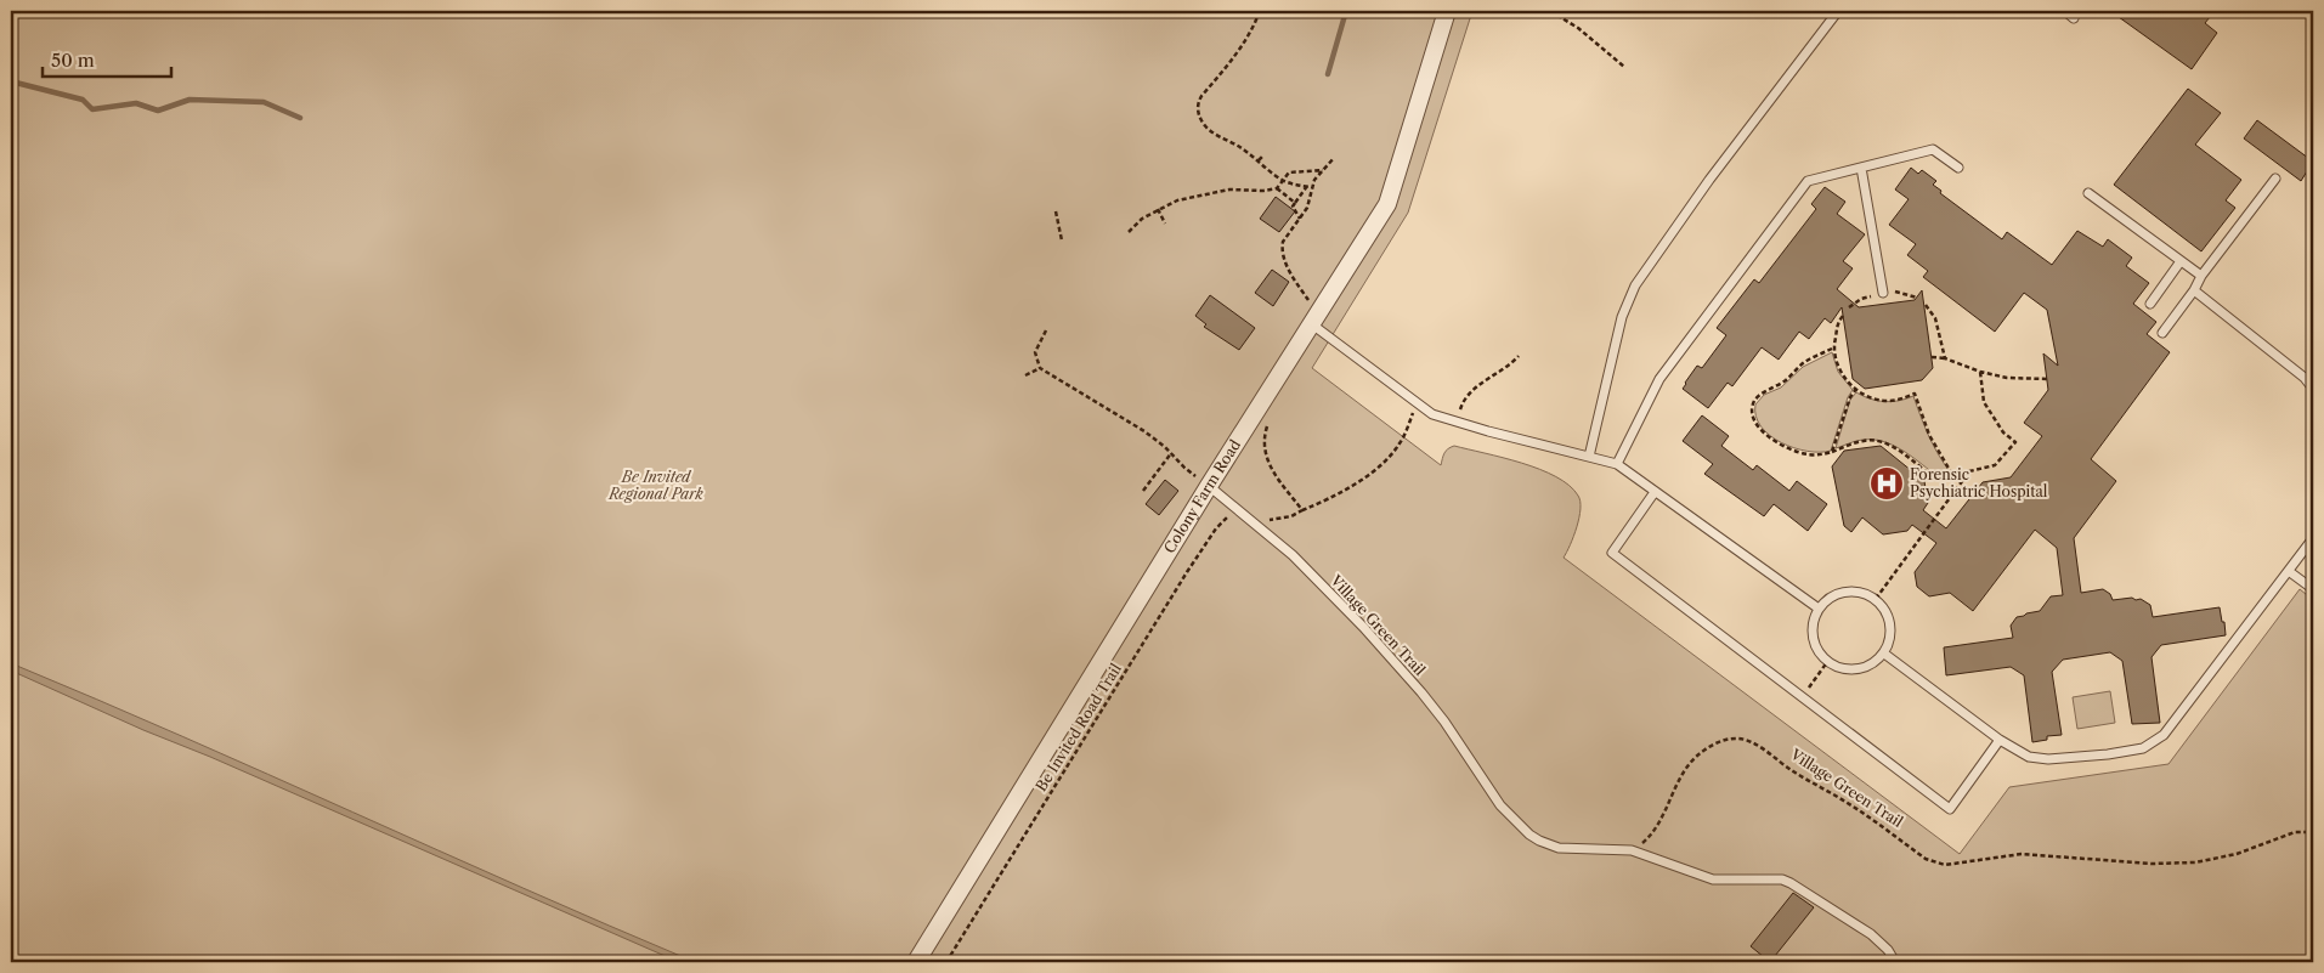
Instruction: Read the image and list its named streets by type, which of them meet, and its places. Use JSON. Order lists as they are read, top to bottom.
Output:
{
  "streets": {
    "street": ["Colony Farm Road"],
    "lane": ["Village Green Trail"],
    "path": ["Be Invited Road Trail"]
  },
  "crossings": [
    ["Colony Farm Road", "Village Green Trail"],
    ["Village Green Trail", "Be Invited Road Trail"]
  ],
  "parks": ["Be Invited Regional Park"],
  "places": {
    "hospital": ["Forensic Psychiatric Hospital"]
  },
  "scale_bar": "50 m"
}
